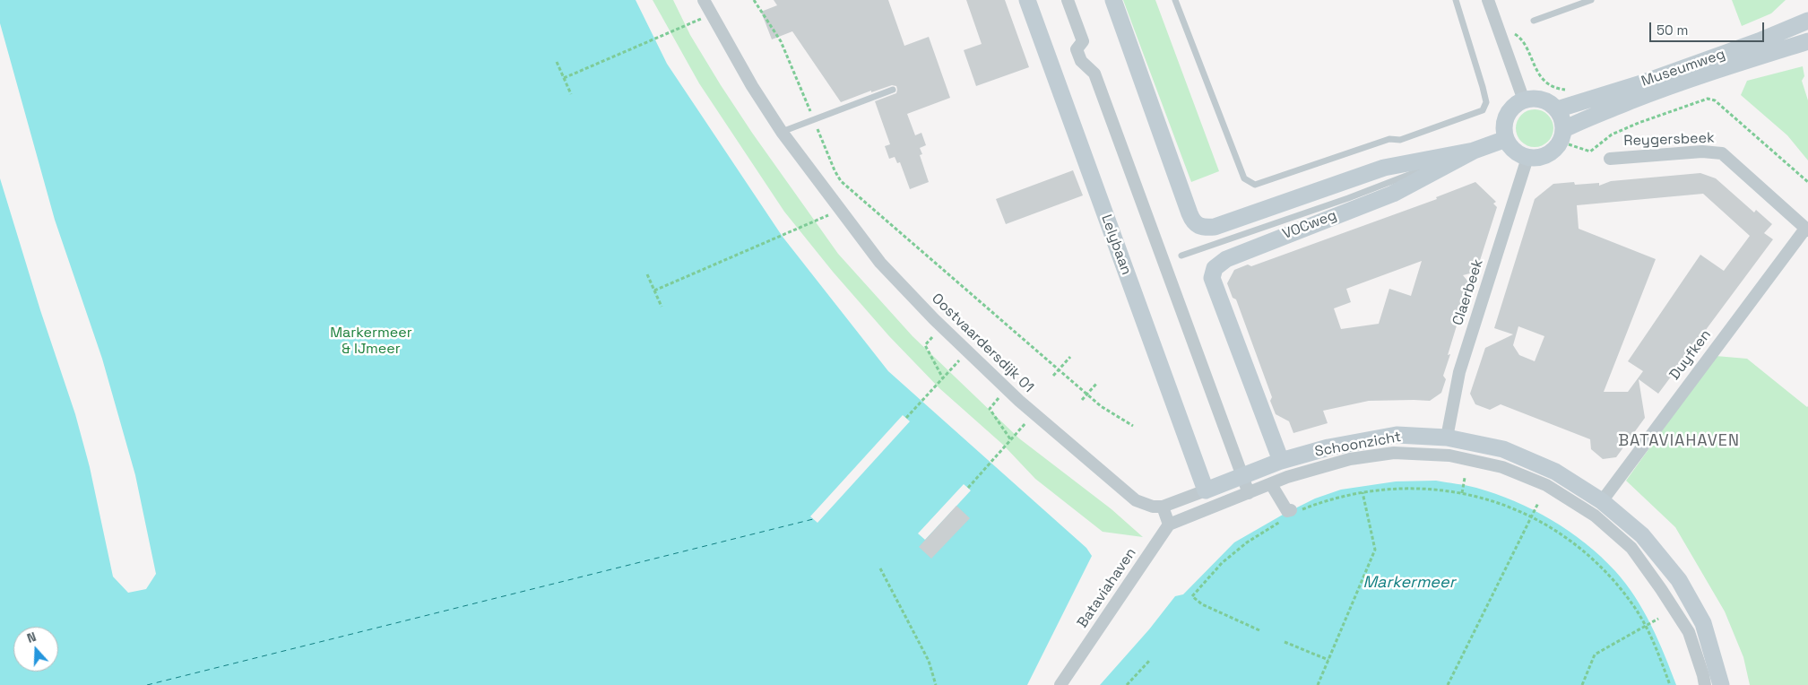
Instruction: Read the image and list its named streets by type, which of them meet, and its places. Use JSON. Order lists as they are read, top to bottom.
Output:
{
  "streets": {
    "street": [
      "Museumweg",
      "Reygersbeek",
      "VOCweg",
      "Lelybaan",
      "Claerbeek",
      "Oostvaardersdijk 01",
      "Duyfken",
      "Schoonzicht",
      "Bataviahaven"
    ]
  },
  "crossings": [
    ["Museumweg", "VOCweg"],
    ["Museumweg", "Claerbeek"],
    ["Reygersbeek", "Duyfken"],
    ["VOCweg", "Claerbeek"],
    ["VOCweg", "Schoonzicht"],
    ["Lelybaan", "Schoonzicht"],
    ["Claerbeek", "Schoonzicht"],
    ["Duyfken", "Schoonzicht"]
  ],
  "districts": ["BATAVIAHAVEN"],
  "water": ["Markermeer"],
  "parks": ["Markermeer & IJmeer"],
  "scale_bar": "50 m",
  "north": "top"
}
